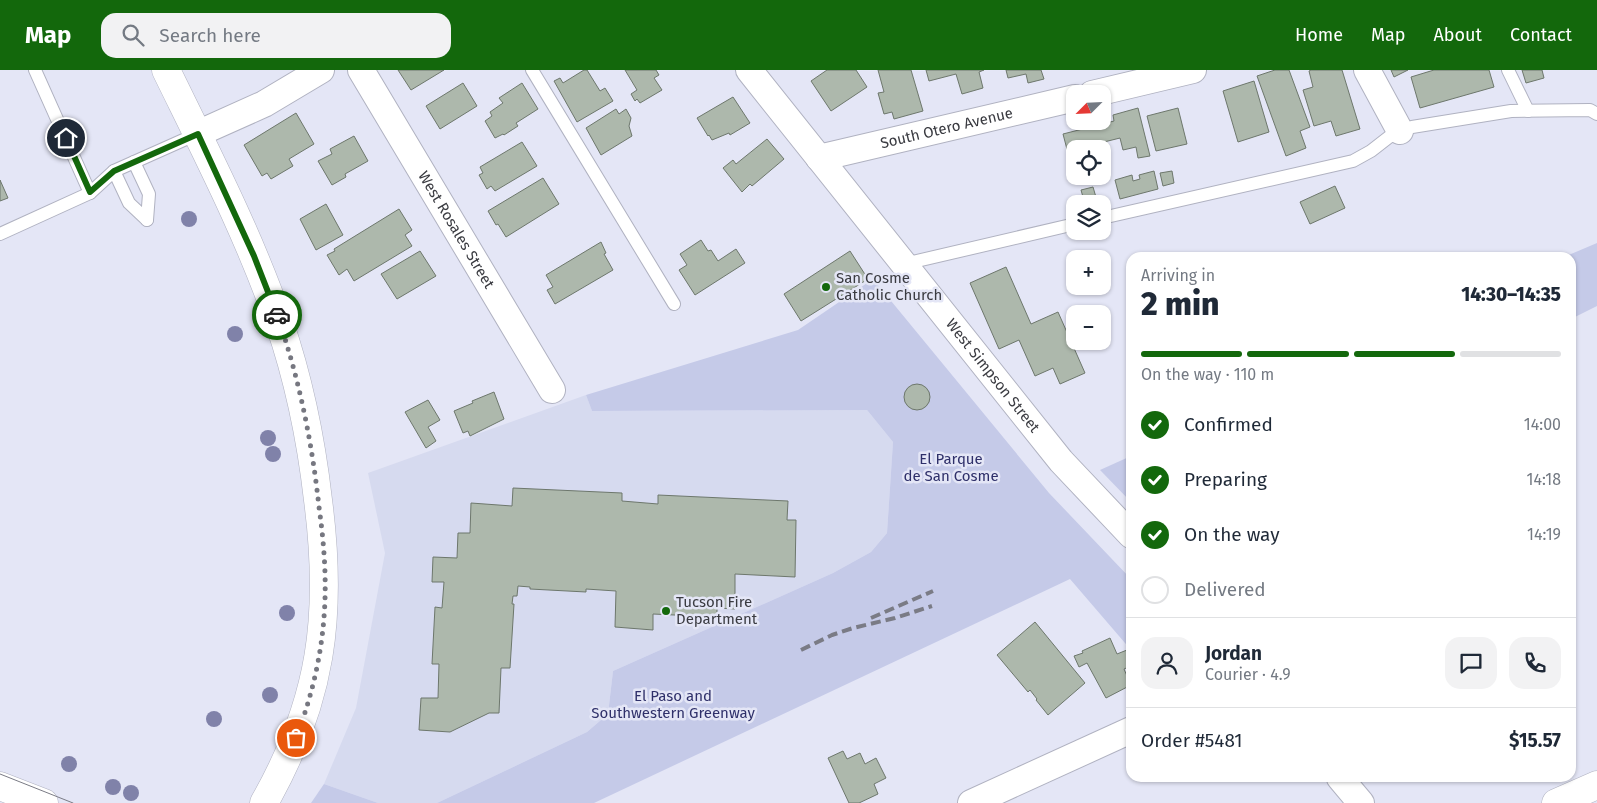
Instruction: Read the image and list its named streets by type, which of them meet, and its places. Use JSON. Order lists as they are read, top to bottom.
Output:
{
  "streets": {
    "street": ["South Otero Avenue", "West Rosales Street", "West Simpson Street"]
  },
  "crossings": [
    ["South Otero Avenue", "West Simpson Street"]
  ],
  "parks": ["El Parque de San Cosme", "El Paso and Southwestern Greenway"],
  "places": ["San Cosme Catholic Church", "Tucson Fire Department"],
  "north": "bottom left",
  "page": {
    "header": "Map",
    "search": "Search here",
    "nav": [
      "Home",
      "Map",
      "About",
      "Contact"
    ],
    "map_buttons": ["+", "−"],
    "heading": ["2 min", "Arriving in", "14:30–14:35"],
    "panel": [
      "Jordan",
      "Courier · 4.9",
      "Order #5481",
      "$15.57"
    ],
    "bar": "On the way · 110 m",
    "list": [
      ["Confirmed", "14:00"],
      ["Preparing", "14:18"],
      ["On the way", "14:19"],
      "Delivered"
    ]
  }
}
